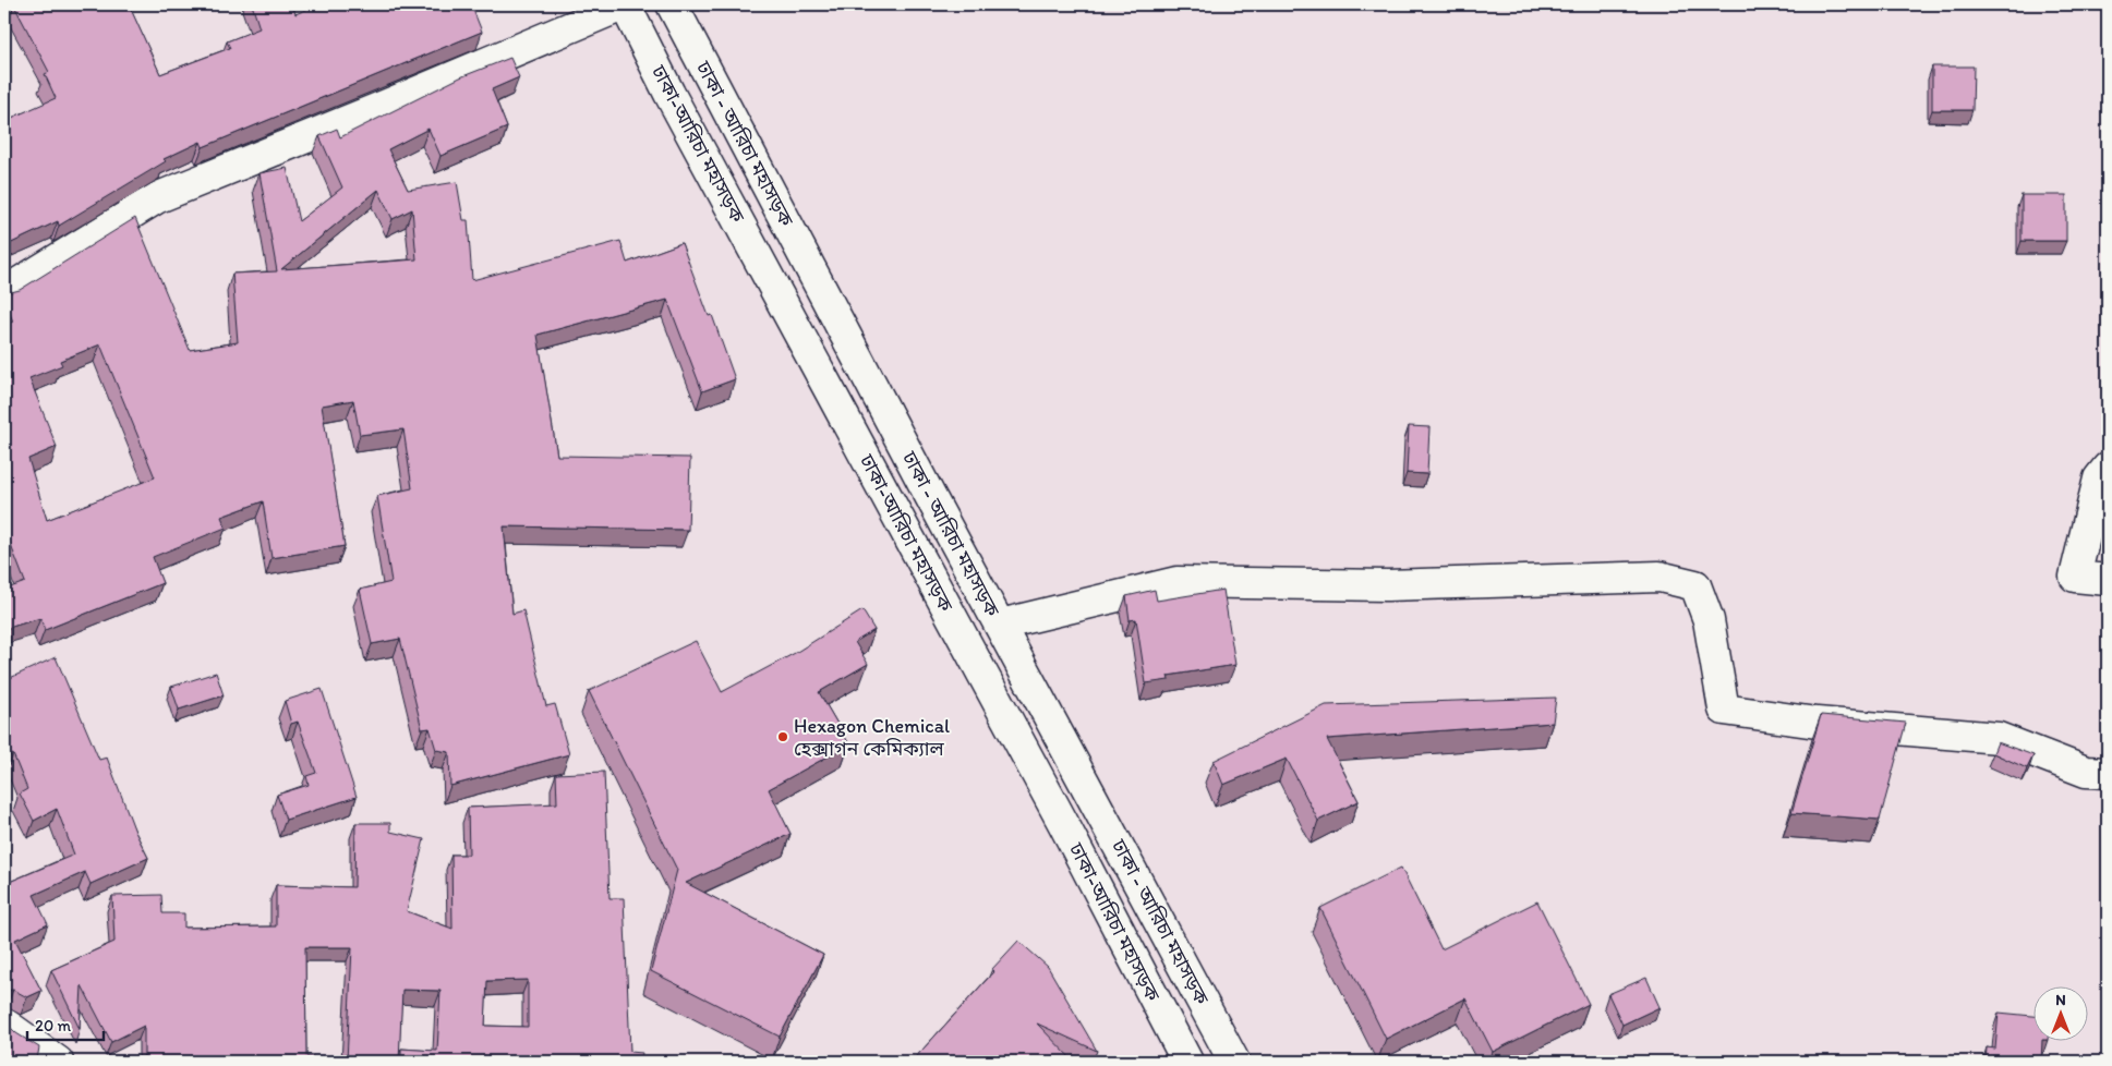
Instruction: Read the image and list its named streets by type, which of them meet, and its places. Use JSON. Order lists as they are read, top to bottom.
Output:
{
  "streets": {
    "main road": ["ঢাকা-আরিচা মহাসড়ক", "ঢাকা - আরিচা মহাসড়ক"]
  },
  "places": ["Hexagon Chemical হেক্সাগন কেমিক্যাল"],
  "scale_bar": "20 m",
  "north": "top"
}
